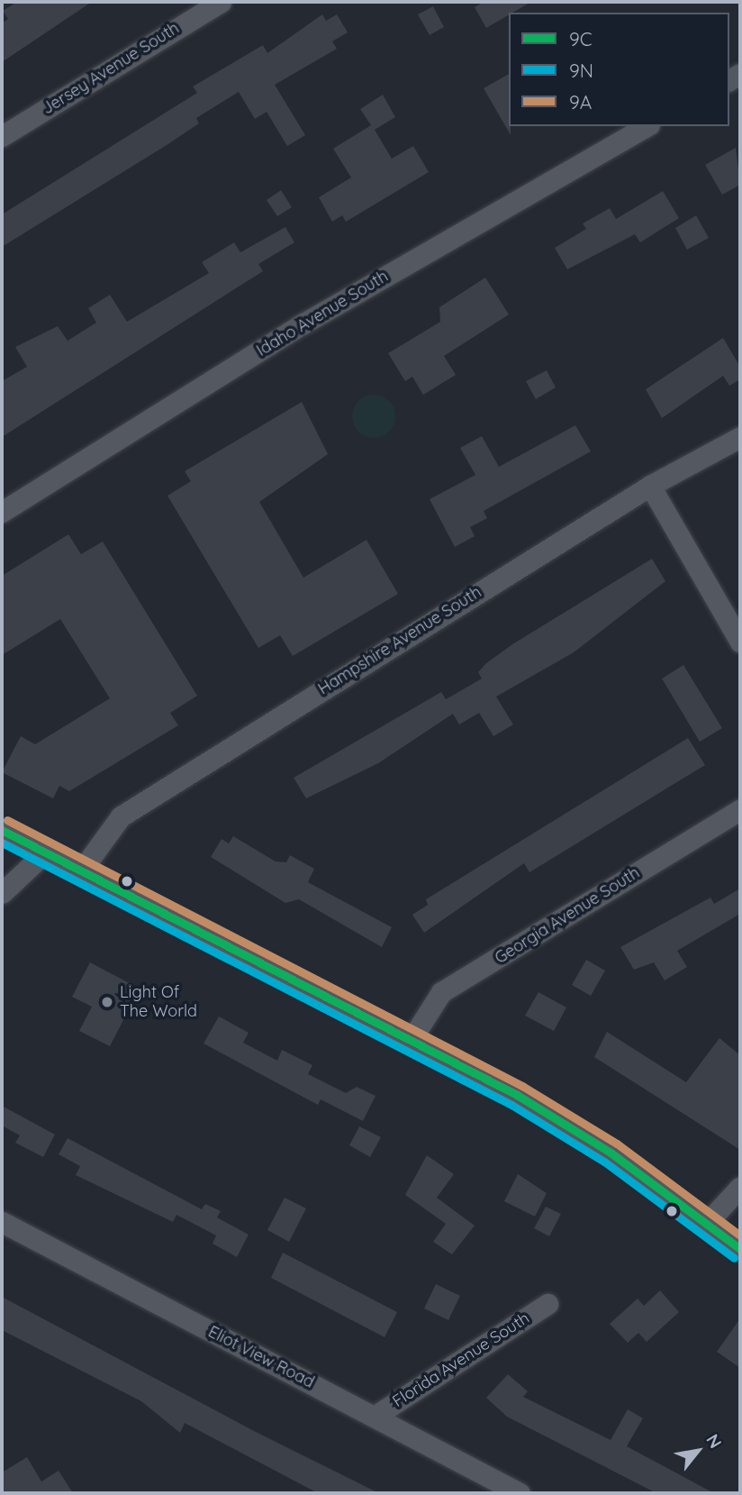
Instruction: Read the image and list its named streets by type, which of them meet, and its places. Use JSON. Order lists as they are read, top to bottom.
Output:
{
  "streets": {
    "street": [
      "Jersey Avenue South",
      "Idaho Avenue South",
      "Hampshire Avenue South",
      "Georgia Avenue South",
      "Eliot View Road",
      "Florida Avenue South"
    ]
  },
  "crossings": [
    ["Eliot View Road", "Florida Avenue South"]
  ],
  "places": ["Light Of The World"],
  "lines": ["transit line 9A", "transit line 9C", "transit line 9N"],
  "legend": ["9C", "9N", "9A"],
  "north": "top right"
}
